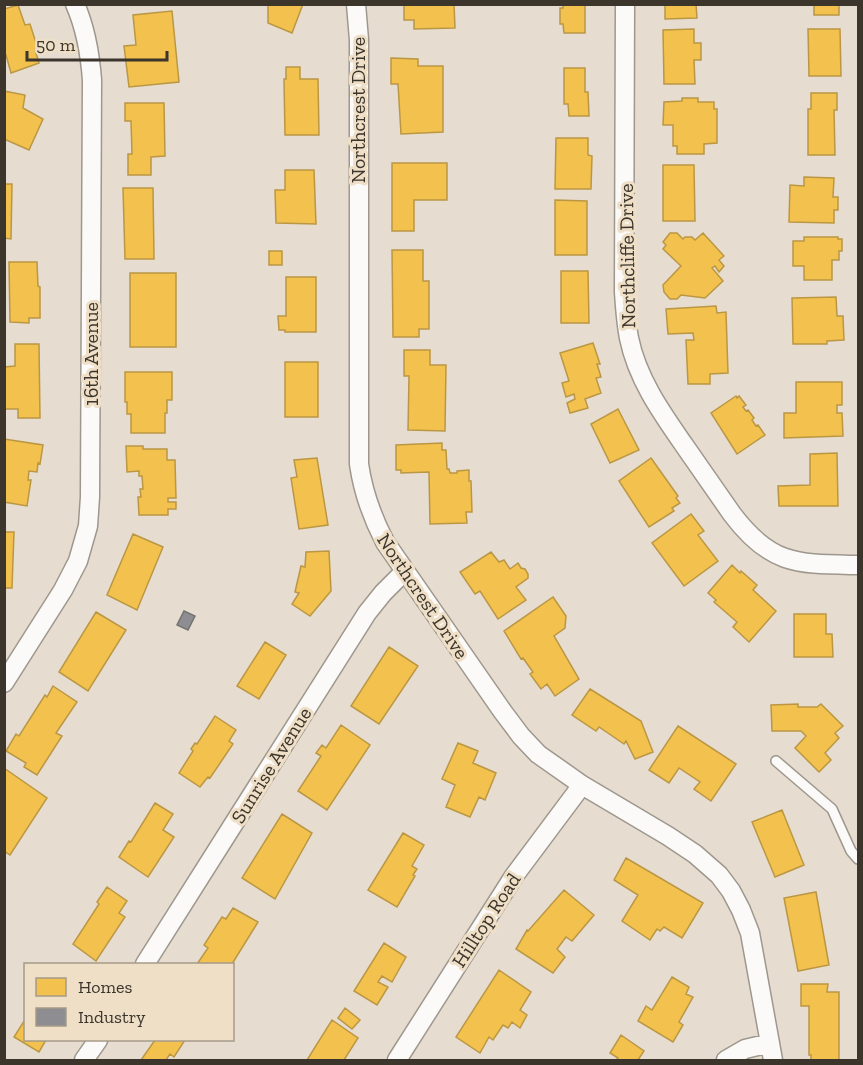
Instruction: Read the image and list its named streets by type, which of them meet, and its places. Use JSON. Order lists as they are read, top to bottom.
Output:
{
  "streets": {
    "street": [
      "Northcrest Drive",
      "Northcliffe Drive",
      "16th Avenue",
      "Sunrise Avenue",
      "Hilltop Road"
    ]
  },
  "crossings": [
    ["Northcrest Drive", "Sunrise Avenue"],
    ["Northcrest Drive", "Hilltop Road"]
  ],
  "legend": ["Homes", "Industry"],
  "scale_bar": "50 m"
}
